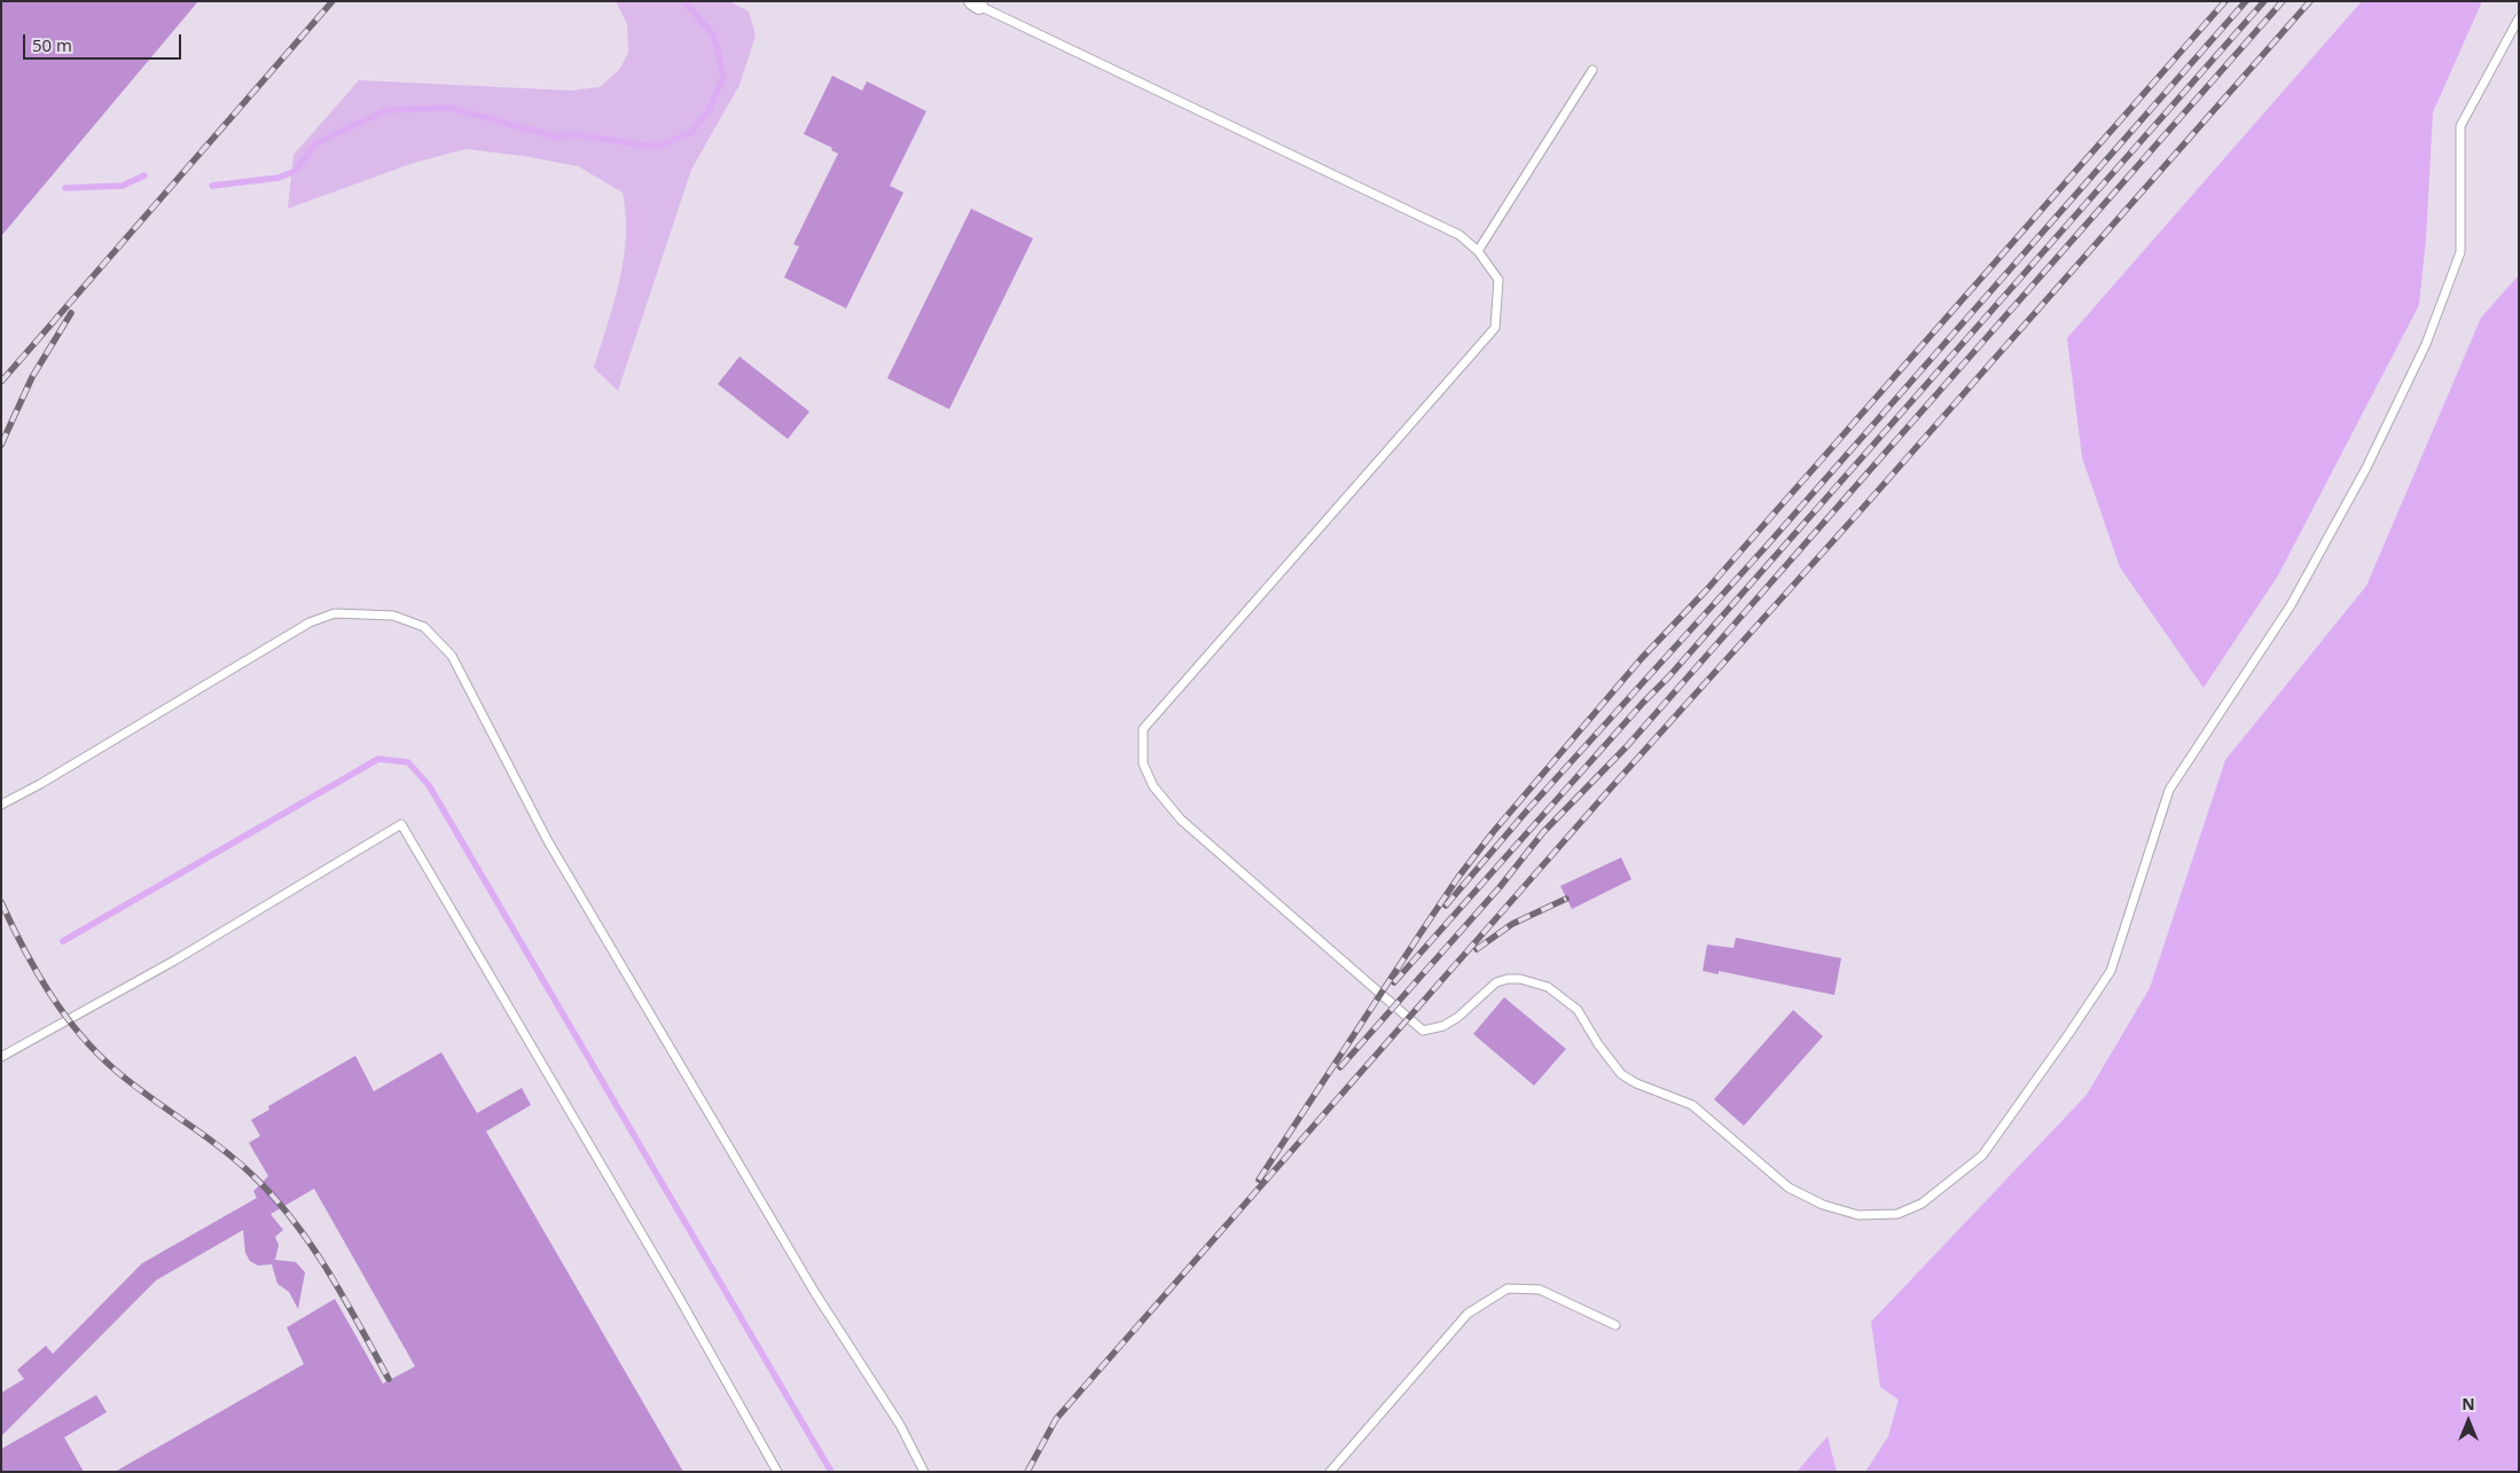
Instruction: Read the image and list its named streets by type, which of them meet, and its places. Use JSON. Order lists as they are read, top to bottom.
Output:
{
  "scale_bar": "50 m",
  "north": "top"
}
